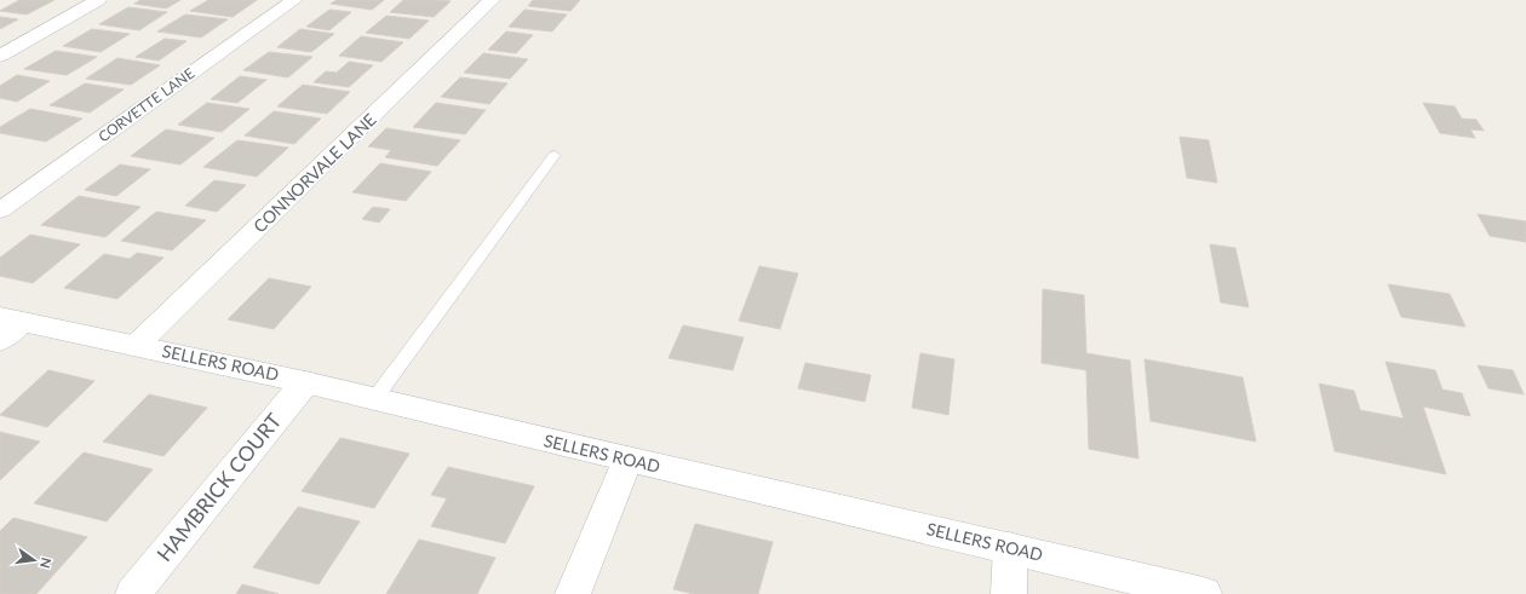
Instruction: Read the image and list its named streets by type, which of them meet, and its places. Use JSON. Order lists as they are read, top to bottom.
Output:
{
  "streets": {
    "street": [
      "CORVETTE LANE",
      "CONNORVALE LANE",
      "SELLERS ROAD",
      "HAMBRICK COURT"
    ]
  },
  "crossings": [
    ["CONNORVALE LANE", "SELLERS ROAD"],
    ["SELLERS ROAD", "HAMBRICK COURT"]
  ],
  "north": "right"
}
